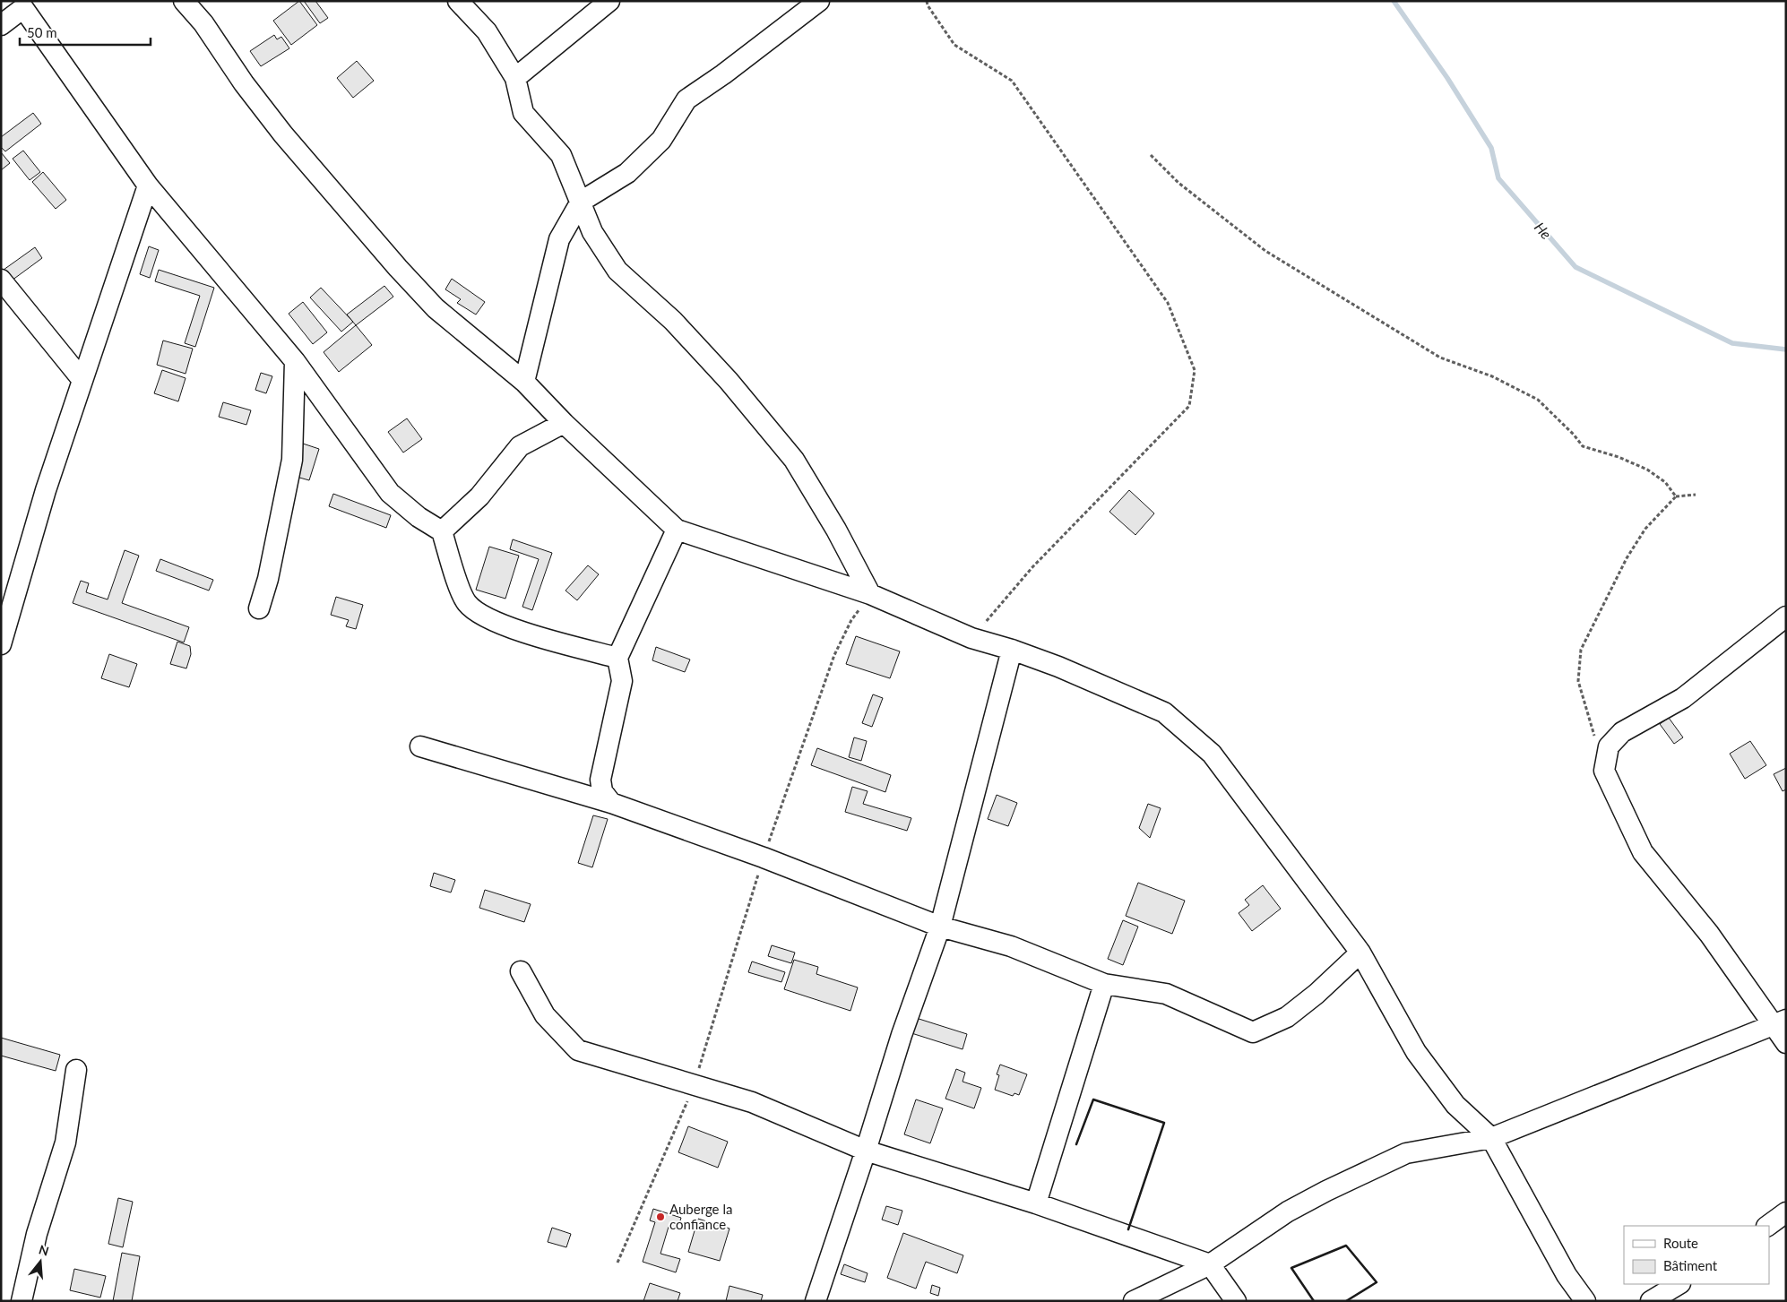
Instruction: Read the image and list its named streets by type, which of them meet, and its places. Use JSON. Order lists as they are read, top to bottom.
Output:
{
  "water": ["He"],
  "places": ["Auberge la confiance"],
  "legend": ["Route", "Bâtiment"],
  "scale_bar": "50 m",
  "north": "top"
}
